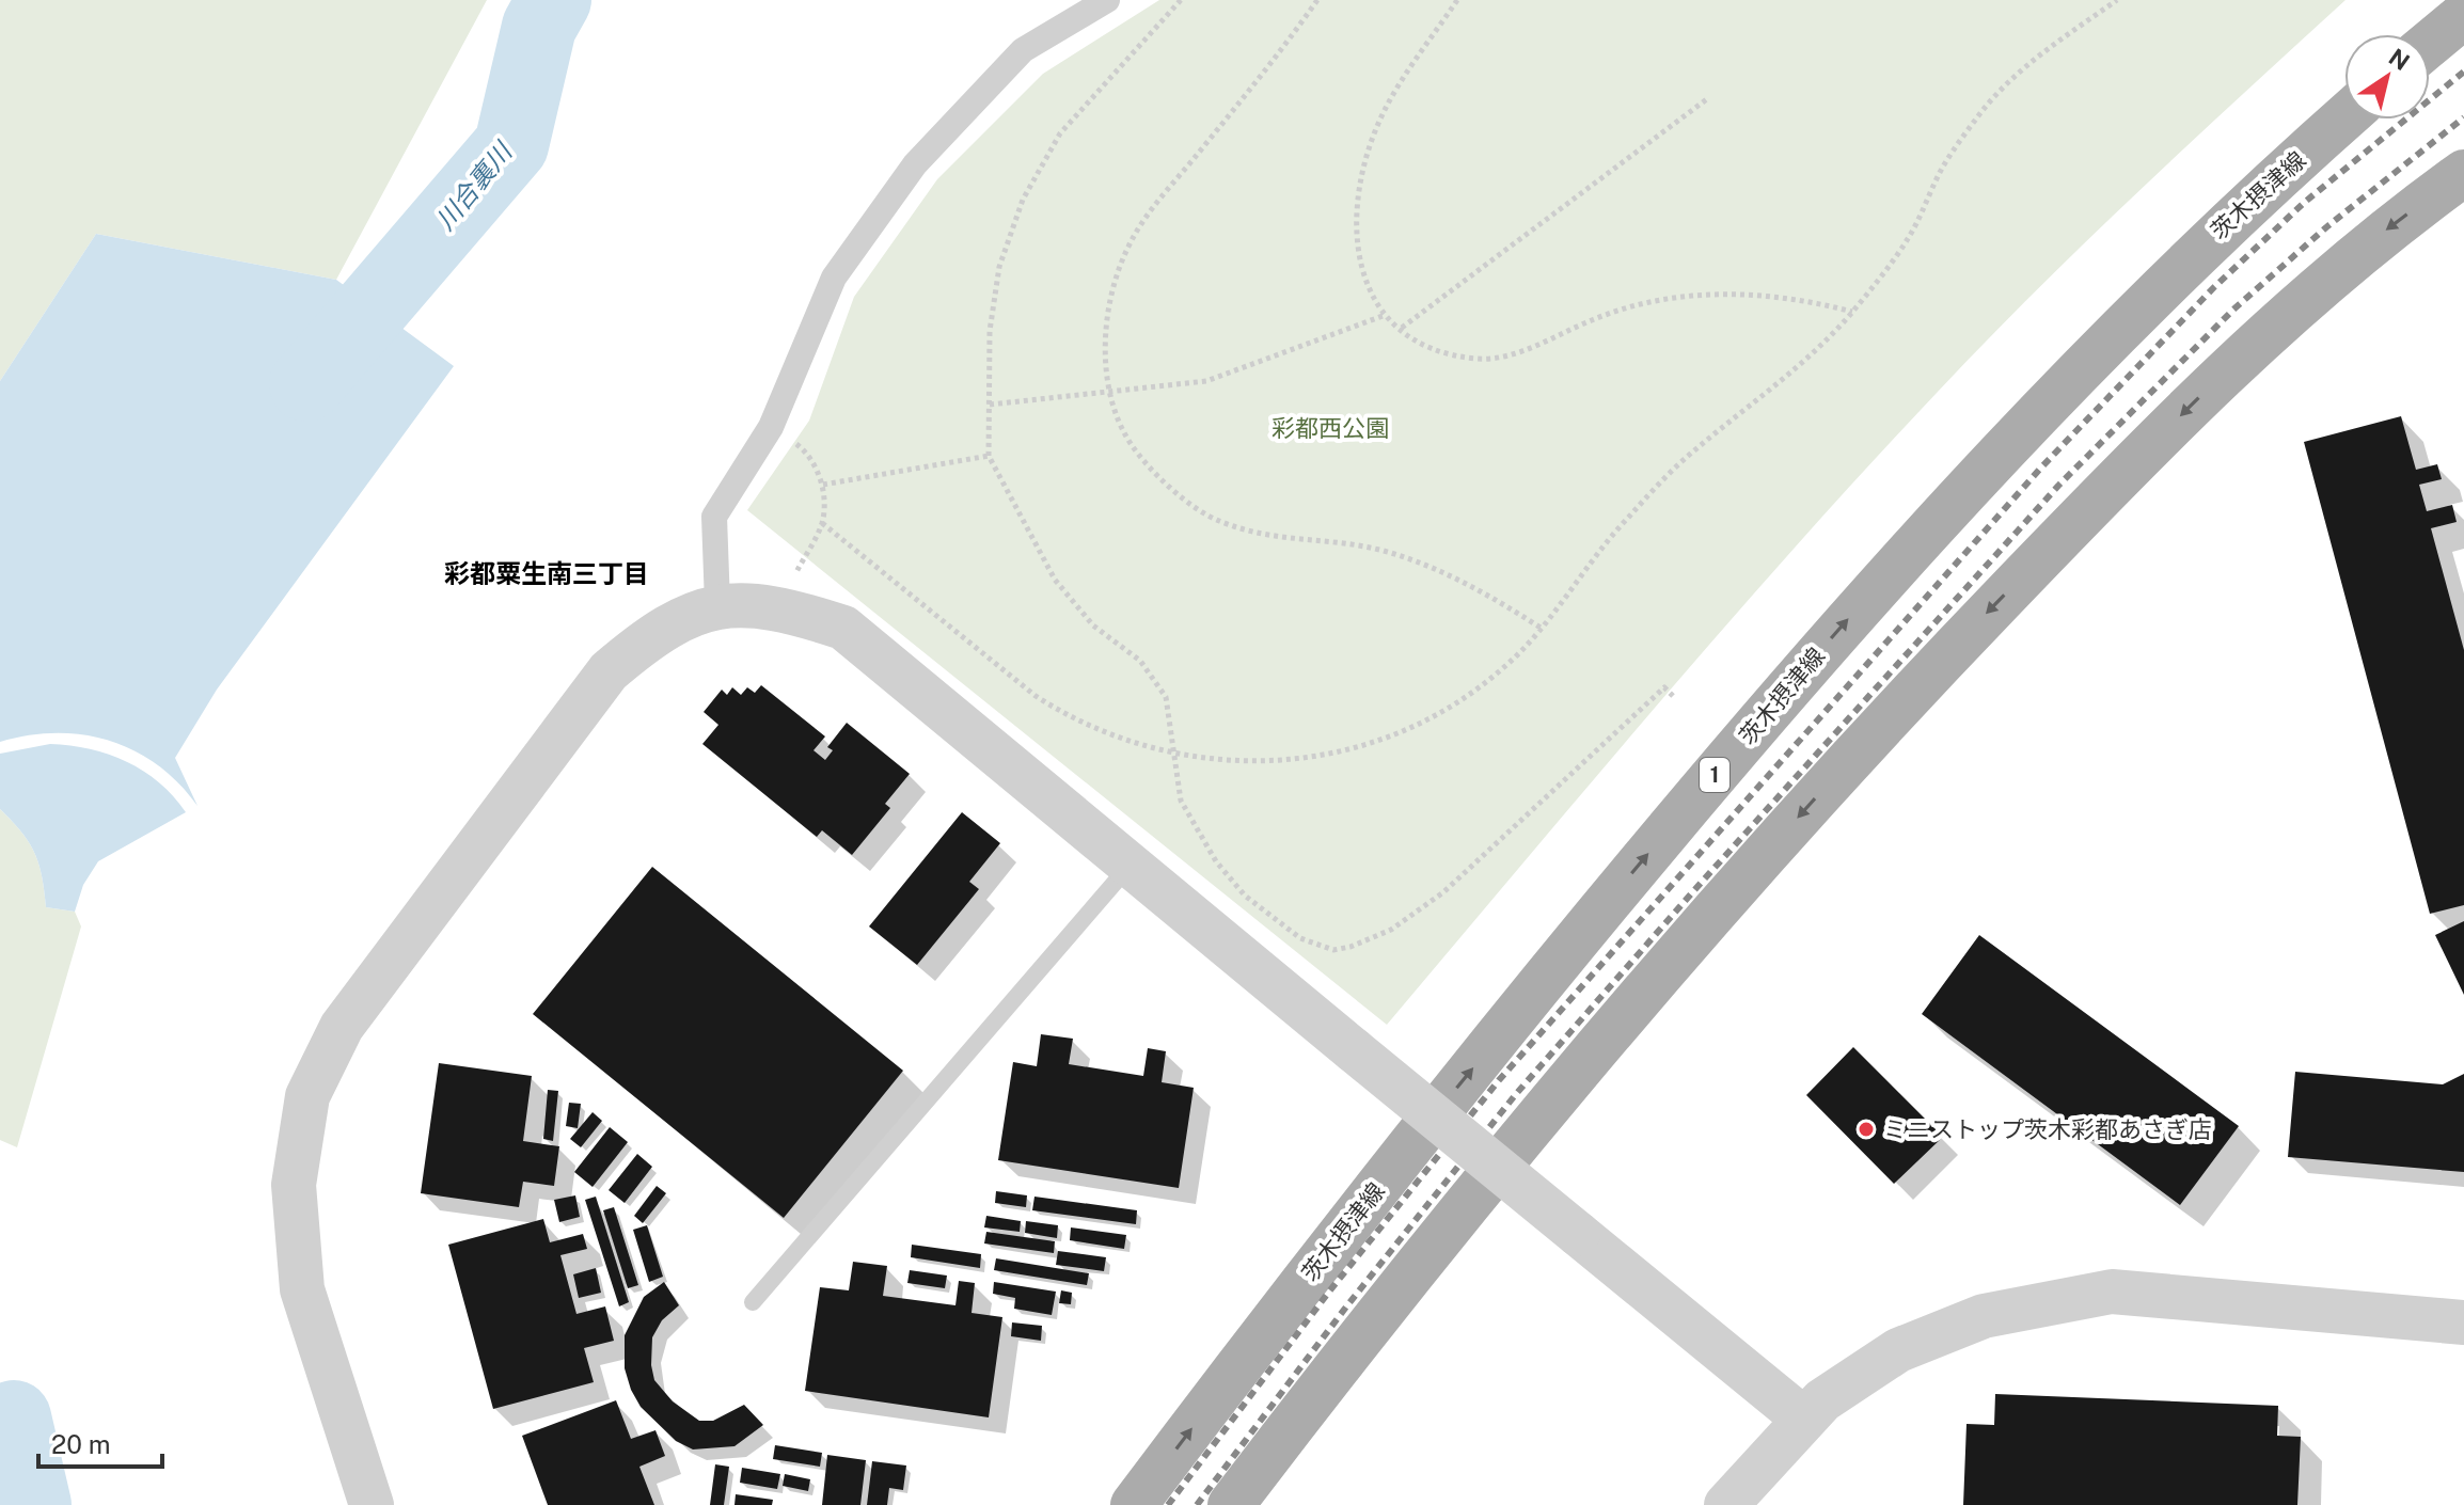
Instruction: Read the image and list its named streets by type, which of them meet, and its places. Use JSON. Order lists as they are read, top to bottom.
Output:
{
  "streets": {
    "main road": ["茨木摂津線", "1"]
  },
  "districts": ["彩都粟生南三丁目"],
  "water": ["川合裏川"],
  "parks": ["彩都西公園"],
  "places": ["ミニストップ茨木彩都あさぎ店"],
  "scale_bar": "20 m",
  "north": "top right"
}
